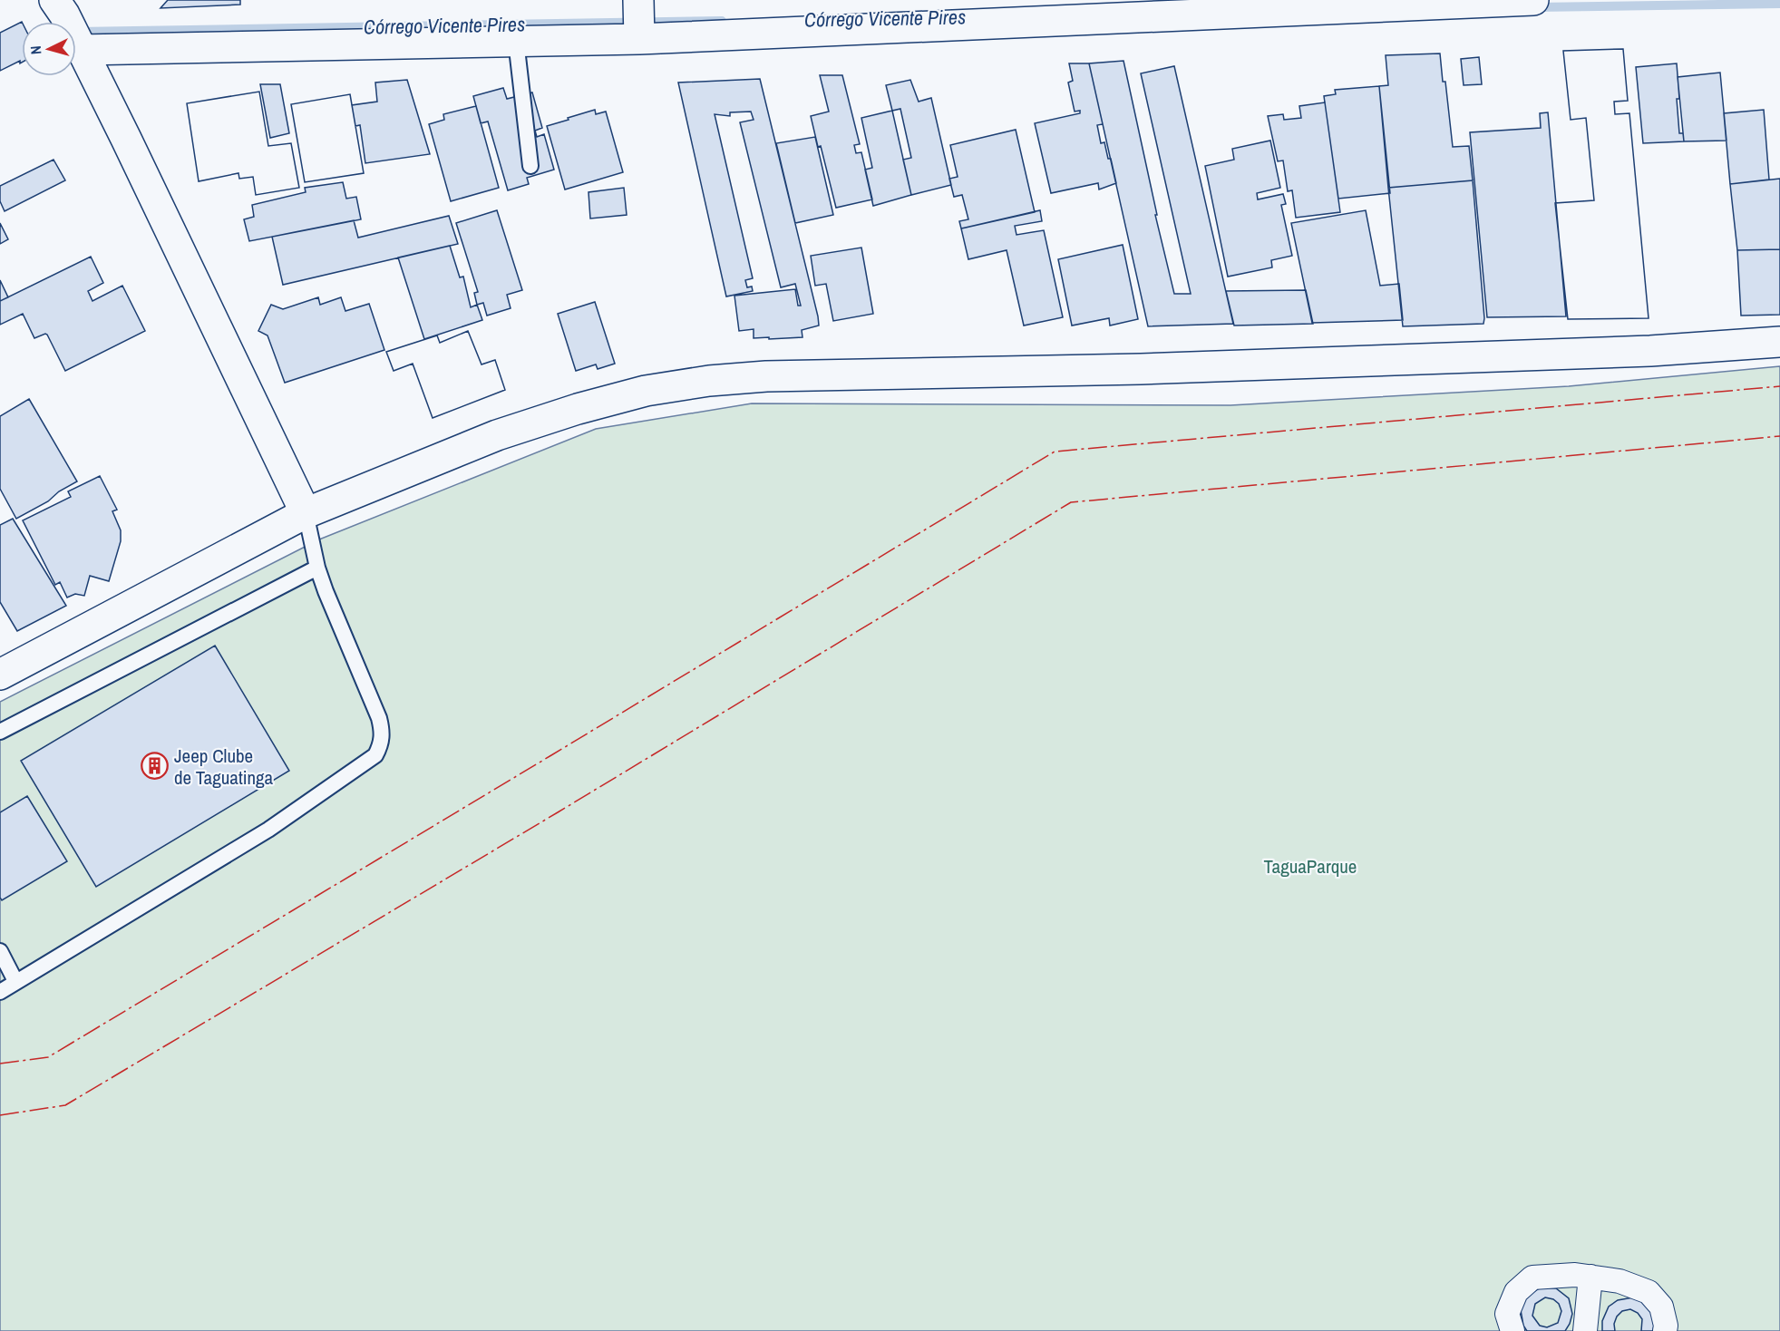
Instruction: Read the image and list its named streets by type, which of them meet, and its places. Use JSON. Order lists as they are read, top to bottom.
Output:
{
  "water": ["Córrego Vicente Pires"],
  "parks": ["TaguaParque"],
  "places": {
    "building": ["Jeep Clube de Taguatinga"]
  },
  "north": "left"
}
